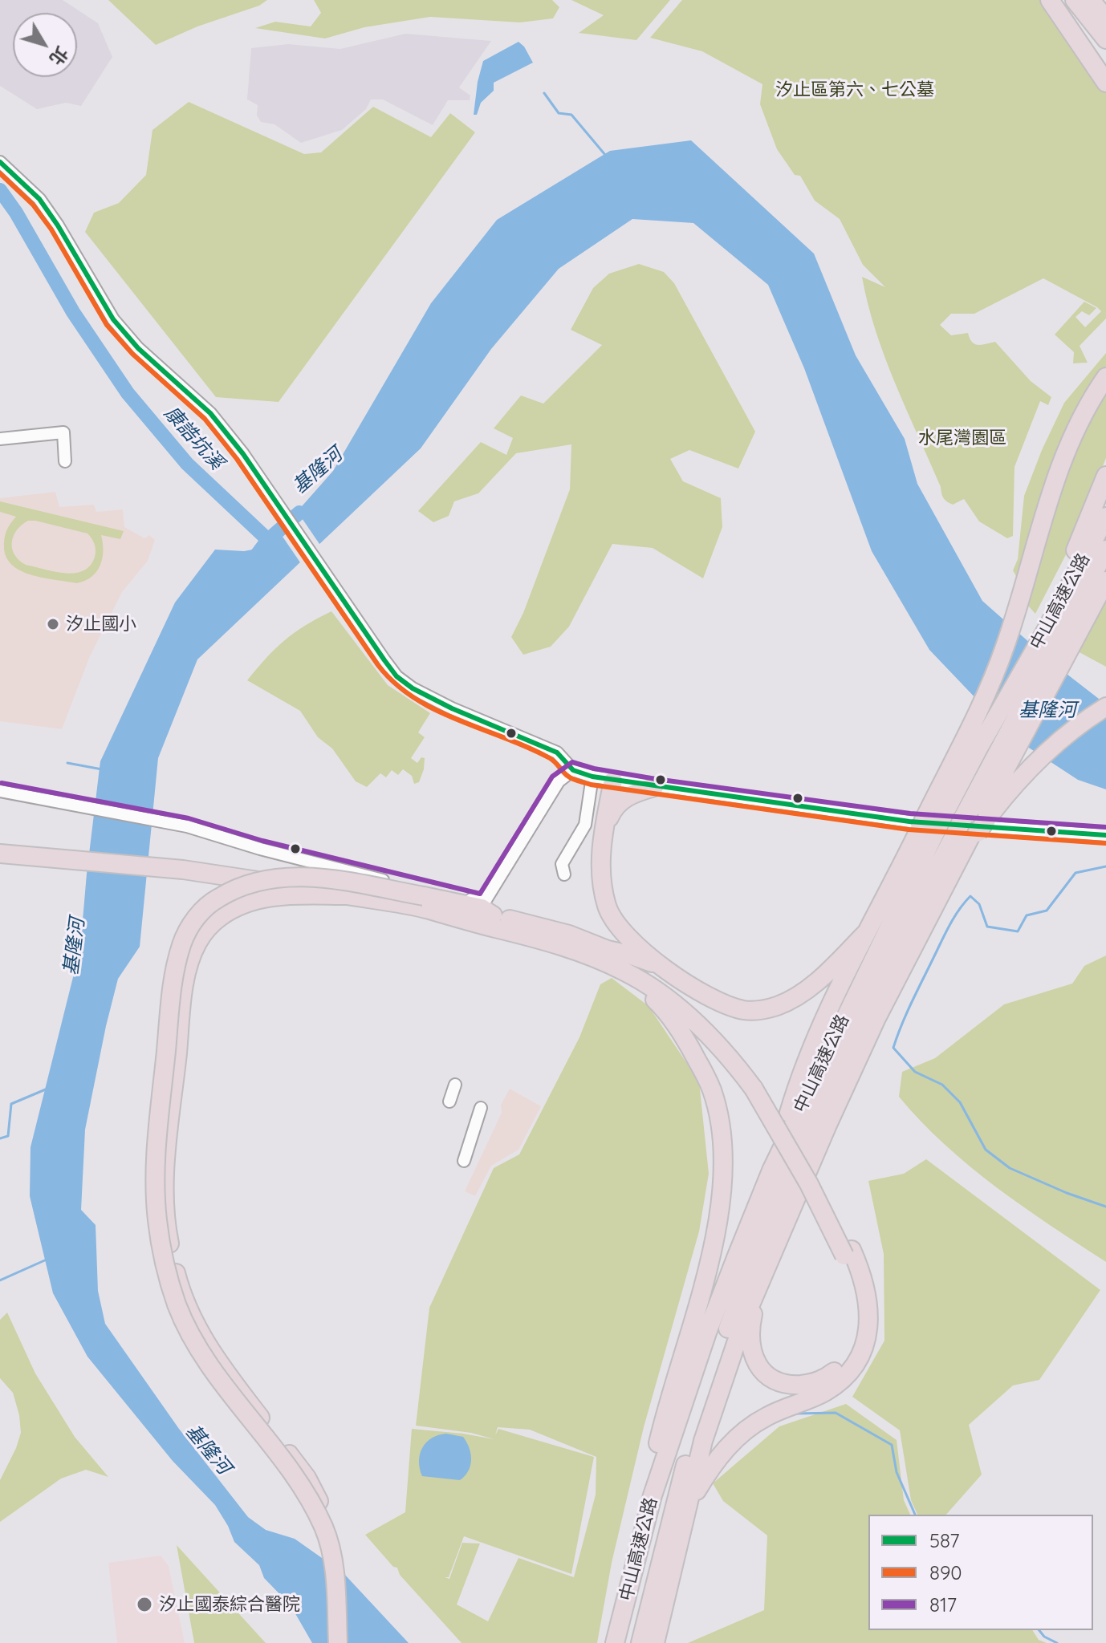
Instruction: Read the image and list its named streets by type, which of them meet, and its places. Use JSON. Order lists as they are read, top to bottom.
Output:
{
  "streets": {
    "highway": ["中山高速公路"]
  },
  "water": ["康誥坑溪", "基隆河"],
  "parks": ["汐止區第六、七公墓", "水尾灣園區"],
  "places": ["汐止國小", "汐止國泰綜合醫院"],
  "lines": ["transit line 587", "transit line 890", "transit line 817"],
  "legend": ["587", "890", "817"],
  "north": "bottom right"
}
